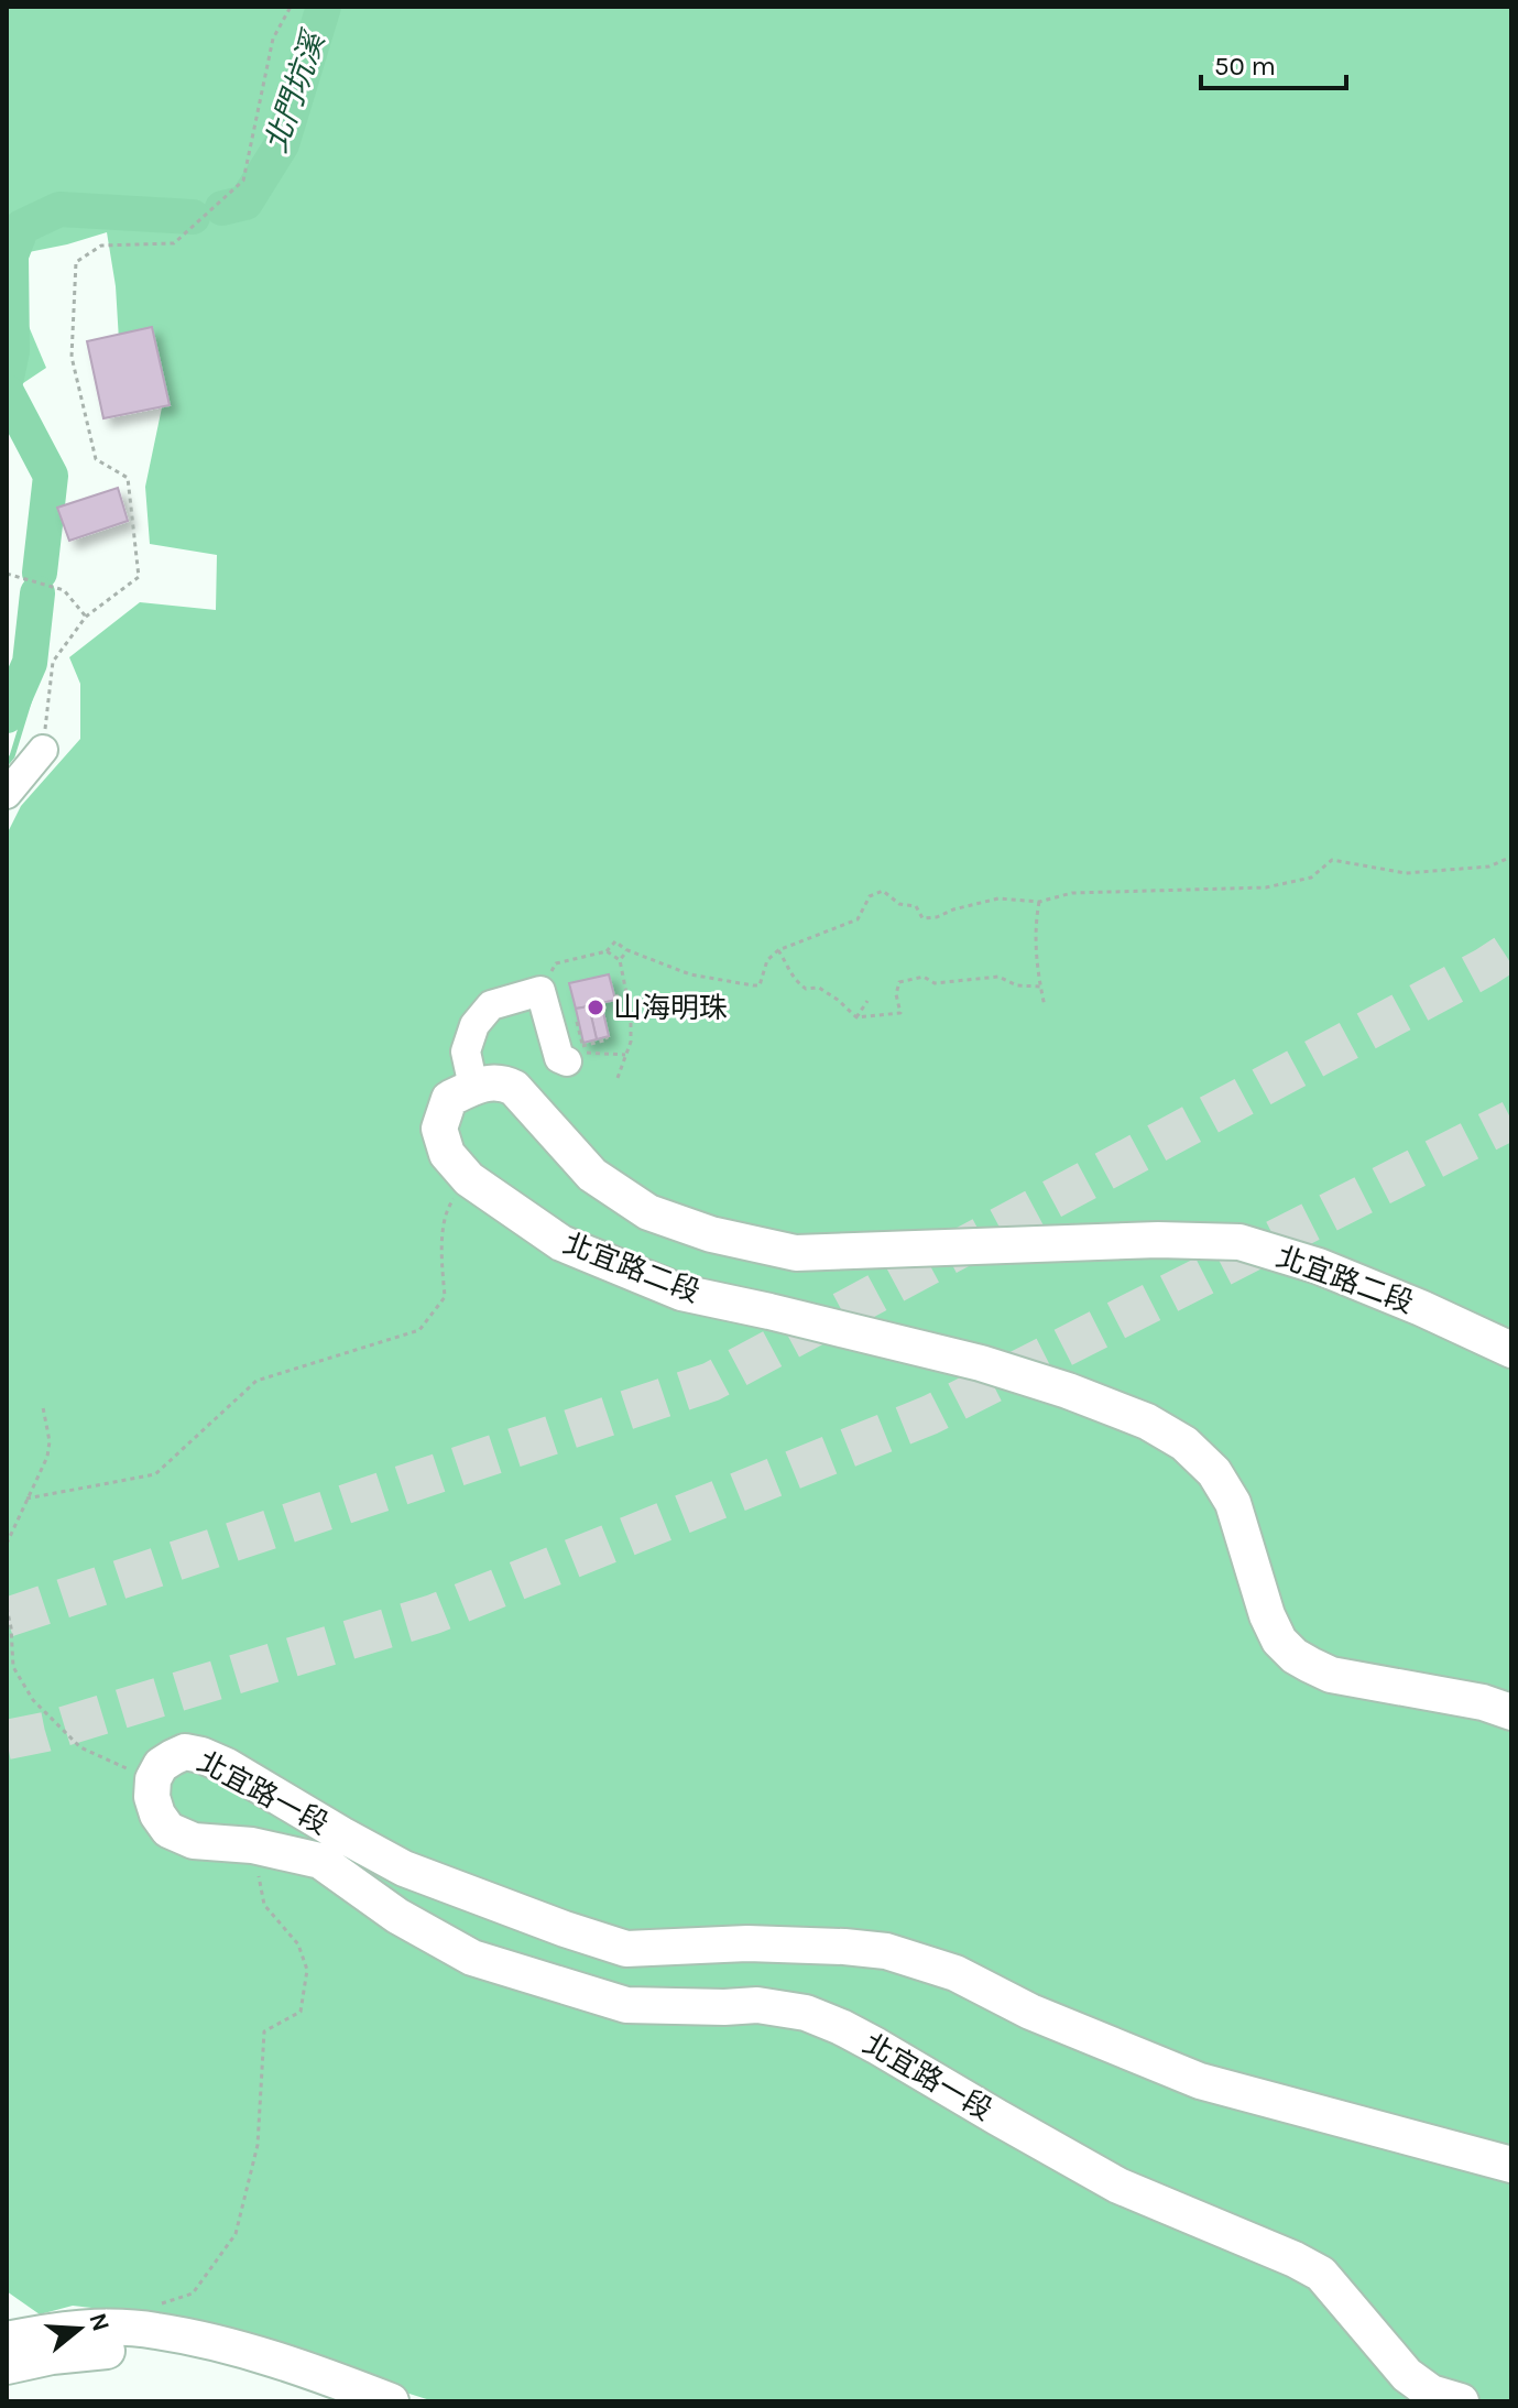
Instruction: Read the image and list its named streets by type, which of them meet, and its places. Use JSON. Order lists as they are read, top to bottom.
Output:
{
  "streets": {
    "main road": ["北宜路二段", "北宜路一段"]
  },
  "water": ["北門坑溪"],
  "places": ["山海明珠"],
  "scale_bar": "50 m",
  "north": "right"
}
